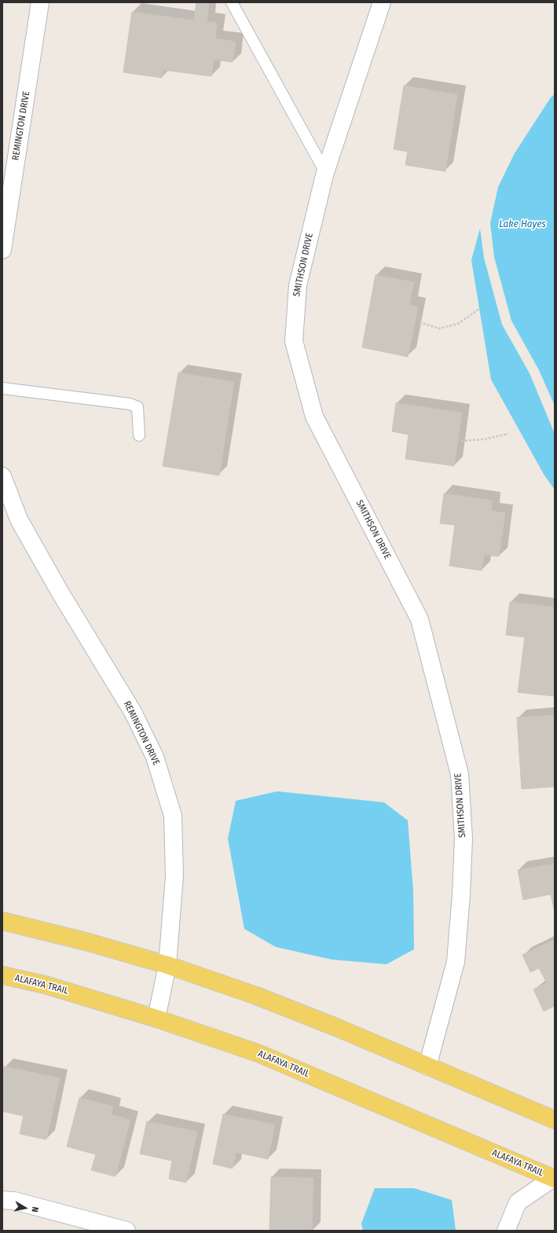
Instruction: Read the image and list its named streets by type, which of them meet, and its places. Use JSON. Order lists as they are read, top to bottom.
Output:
{
  "streets": {
    "main road": ["ALAFAYA TRAIL"],
    "street": ["REMINGTON DRIVE", "SMITHSON DRIVE"]
  },
  "crossings": [
    ["REMINGTON DRIVE", "ALAFAYA TRAIL"]
  ],
  "water": ["Lake Hayes"],
  "north": "right"
}
